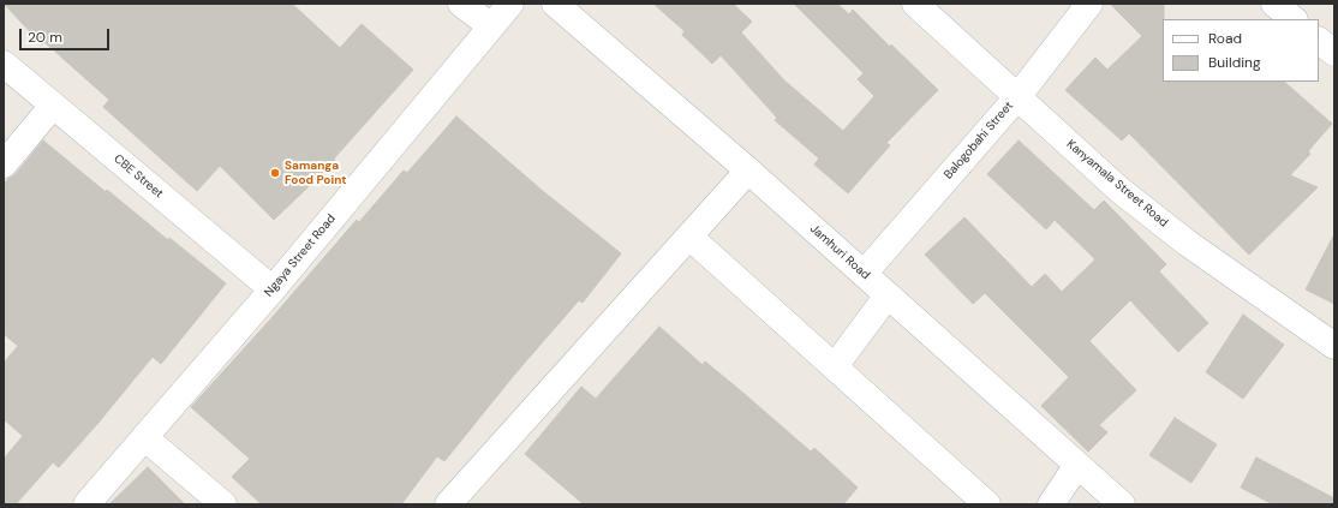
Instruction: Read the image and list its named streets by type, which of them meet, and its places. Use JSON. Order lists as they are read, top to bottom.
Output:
{
  "streets": {
    "street": [
      "Balogobahi Street",
      "CBE Street",
      "Kanyamala Street Road",
      "Jamhuri Road",
      "Ngaya Street Road"
    ]
  },
  "crossings": [
    ["Balogobahi Street", "Kanyamala Street Road"],
    ["Balogobahi Street", "Jamhuri Road"],
    ["CBE Street", "Ngaya Street Road"]
  ],
  "places": ["Samanga Food Point"],
  "legend": ["Road", "Building"],
  "scale_bar": "20 m"
}
